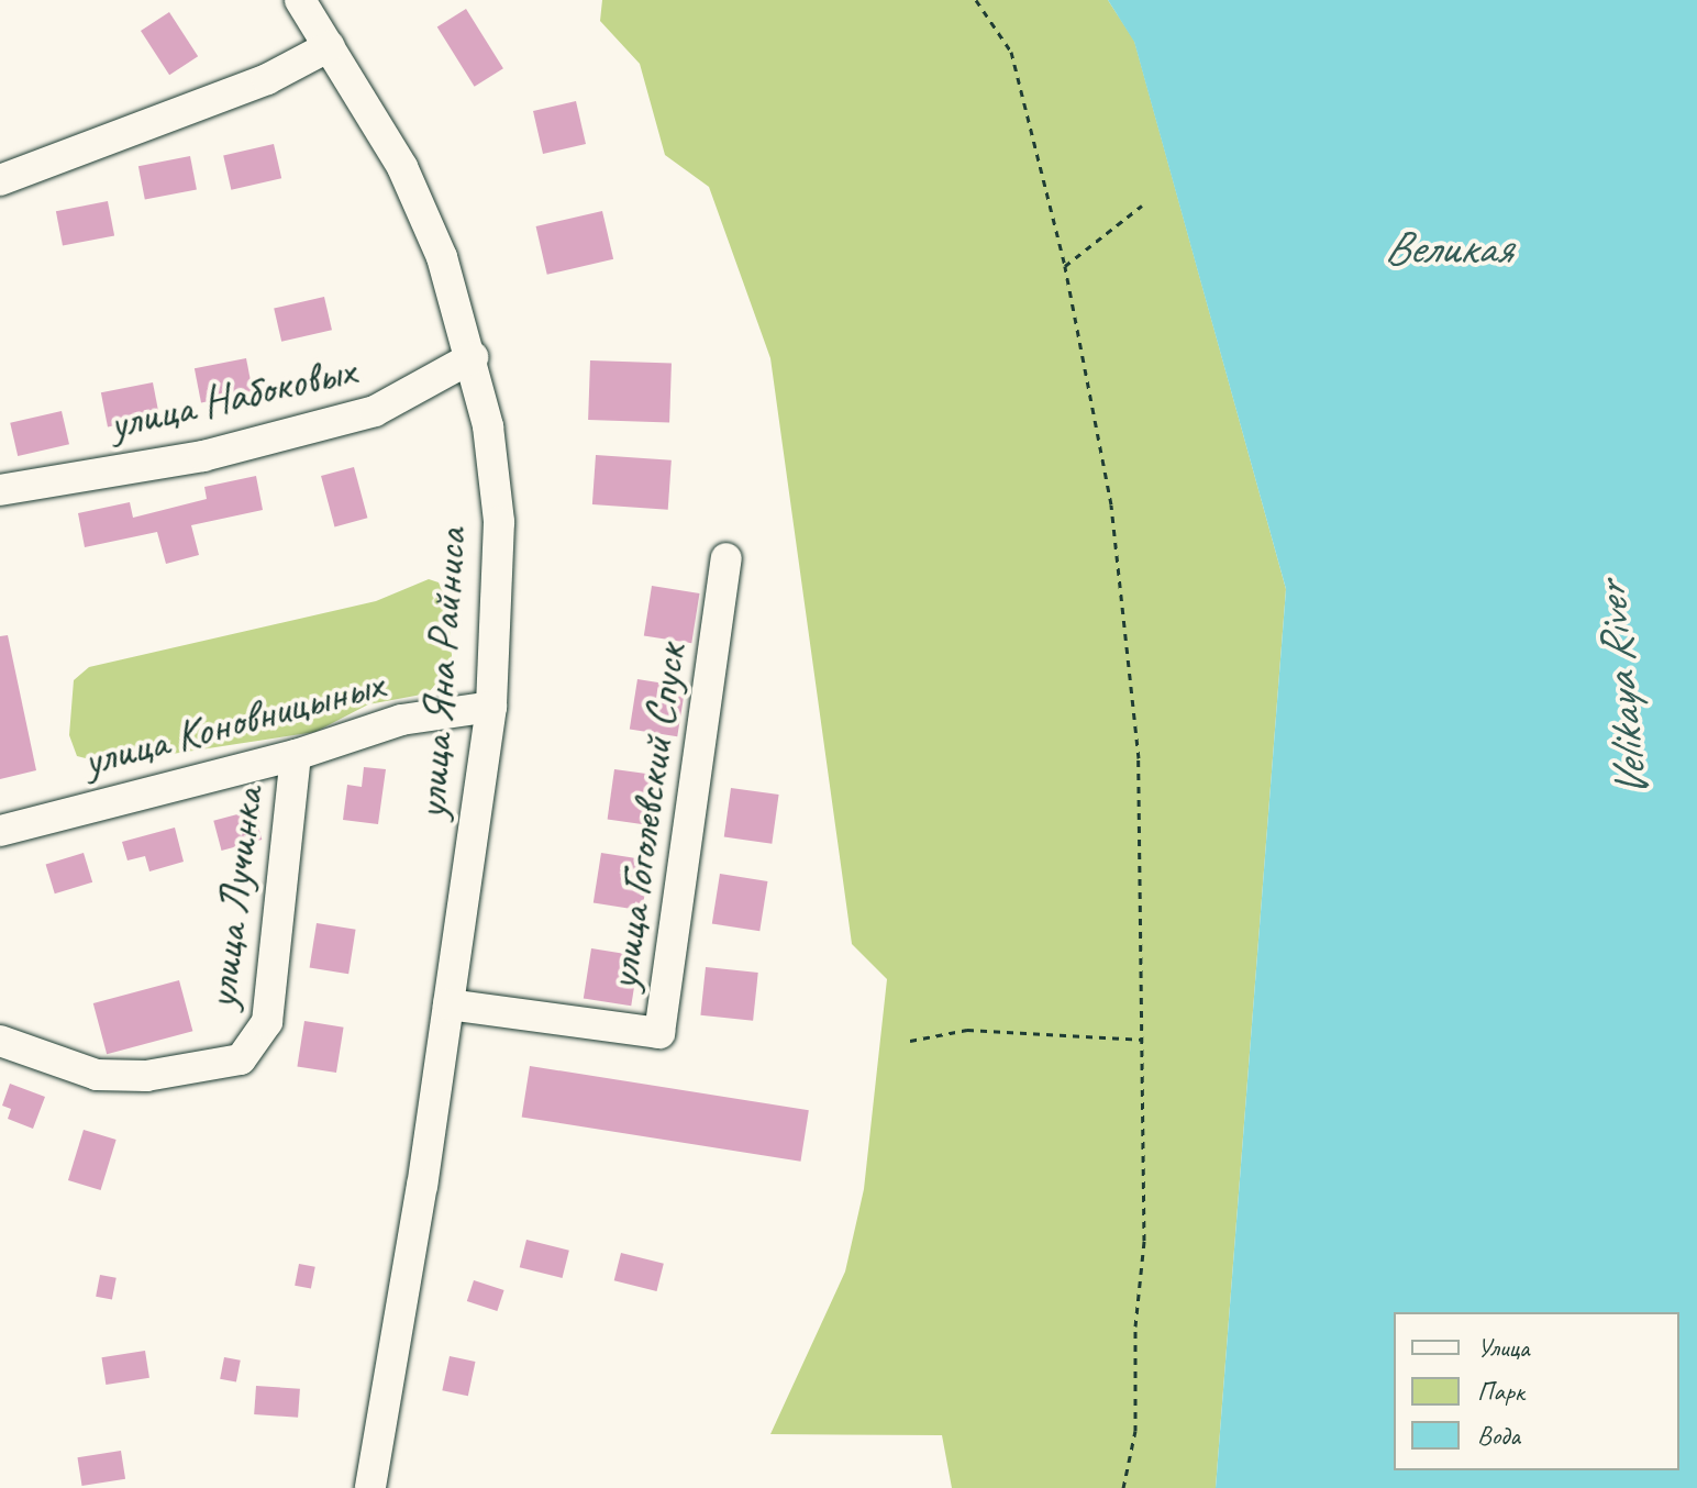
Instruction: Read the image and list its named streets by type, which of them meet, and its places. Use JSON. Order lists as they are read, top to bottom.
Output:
{
  "streets": {
    "street": [
      "улица Набоковых",
      "улица Яна Райниса",
      "улица Коновницыных",
      "улица Гоголевский Спуск",
      "улица Лучинка"
    ]
  },
  "crossings": [
    ["улица Набоковых", "улица Яна Райниса"],
    ["улица Яна Райниса", "улица Коновницыных"],
    ["улица Яна Райниса", "улица Гоголевский Спуск"],
    ["улица Коновницыных", "улица Лучинка"]
  ],
  "water": ["Великая", "Velikaya River"],
  "legend": ["Улица", "Парк", "Вода"]
}
